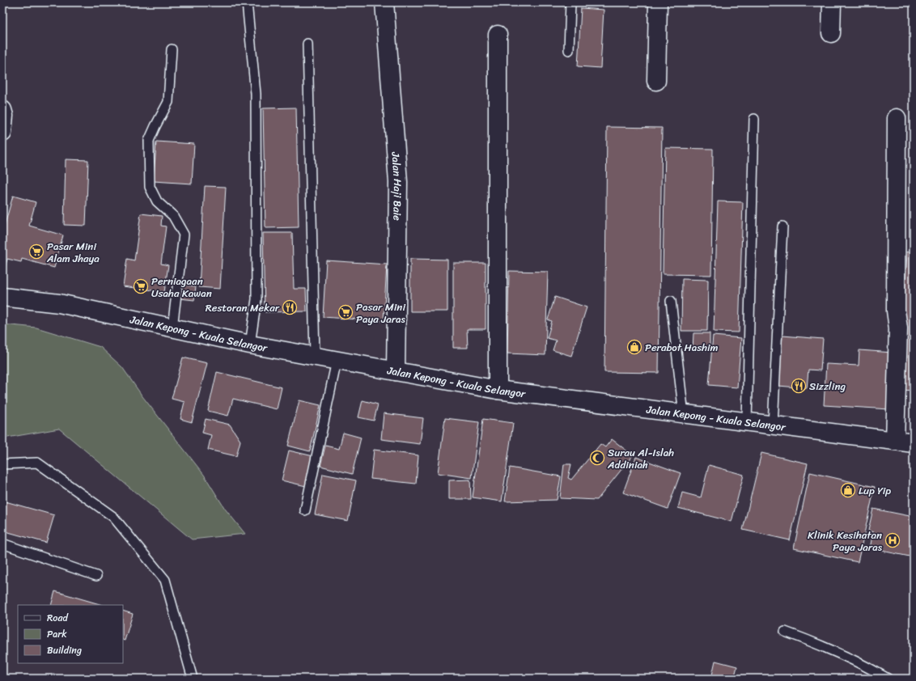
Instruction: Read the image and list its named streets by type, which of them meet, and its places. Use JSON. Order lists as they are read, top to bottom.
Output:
{
  "streets": {
    "main road": ["Jalan Haji Baie", "Jalan Kepong - Kuala Selangor"]
  },
  "crossings": [
    ["Jalan Haji Baie", "Jalan Kepong - Kuala Selangor"]
  ],
  "places": {
    "supermarket": ["Pasar Mini Alam Jhaya", "Perniagaan Usaha Kawan", "Pasar Mini Paya Jaras"],
    "restaurant": ["Restoran Mekar", "Sizzling"],
    "shop": ["Perabot Hashim", "Lup Yip"],
    "mosque": ["Surau Al-Islah Addiniah"],
    "hospital": ["Klinik Kesihatan Paya Jaras"]
  },
  "legend": ["Road", "Park", "Building"]
}
